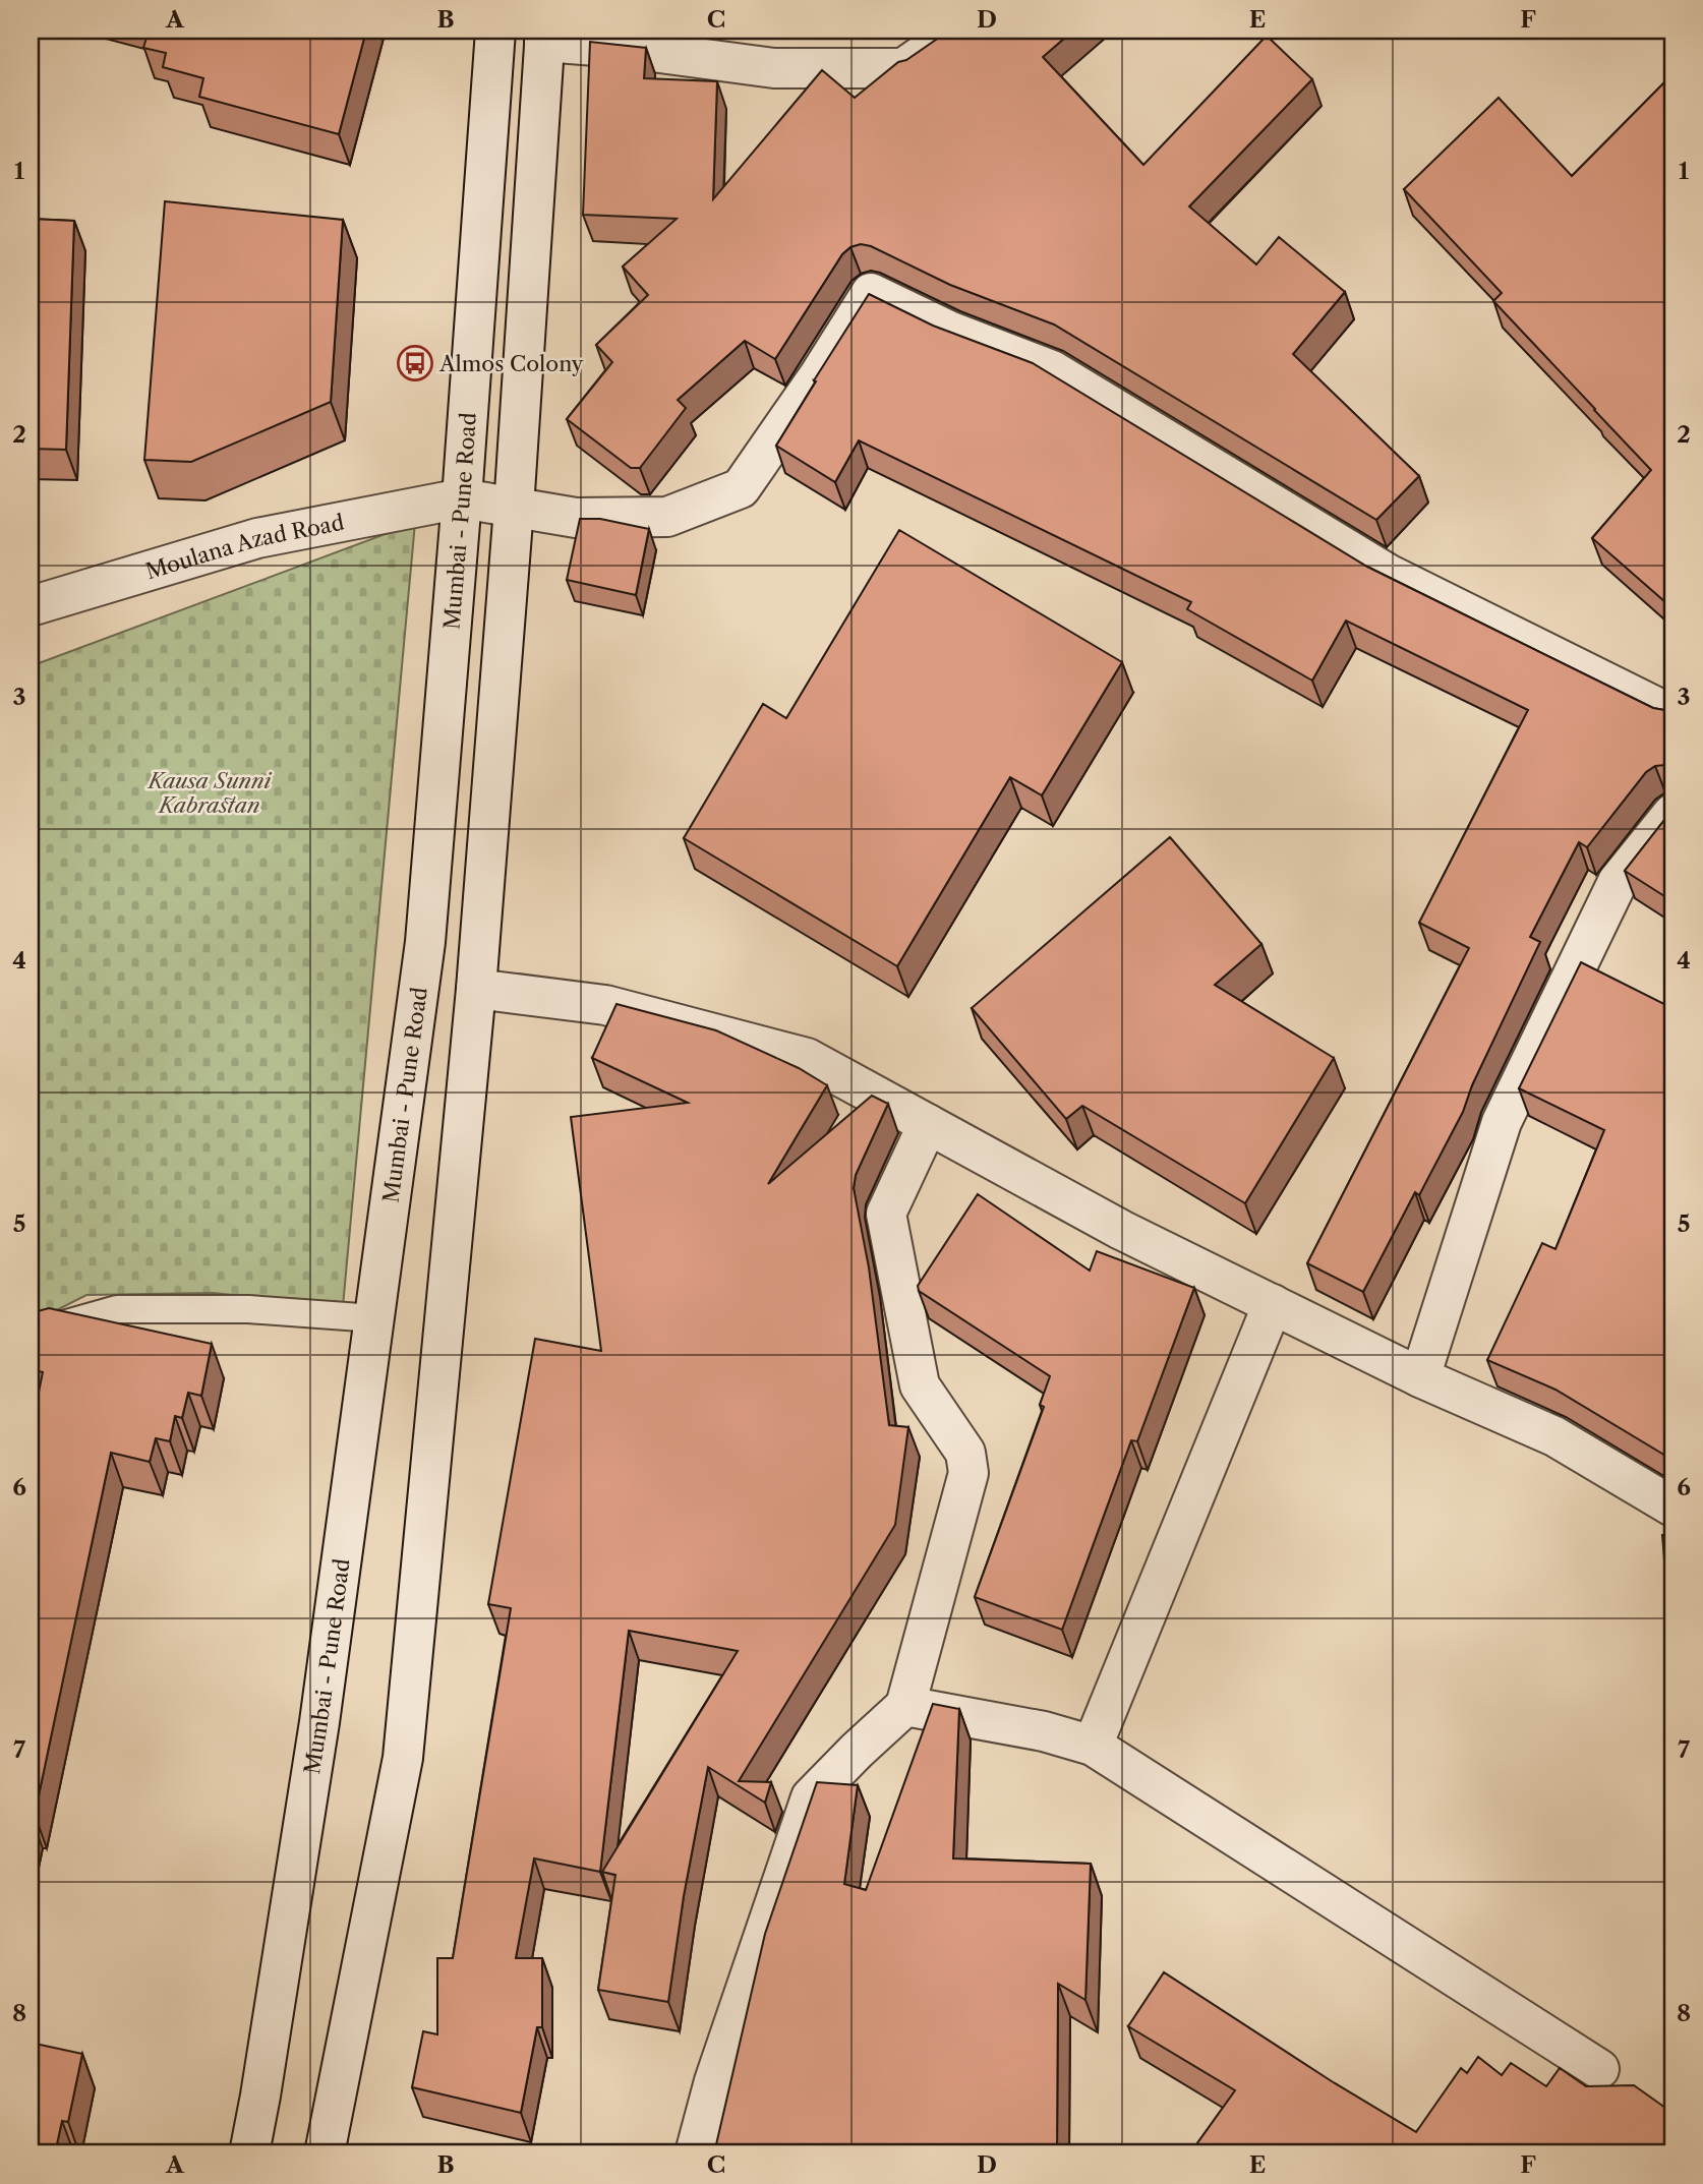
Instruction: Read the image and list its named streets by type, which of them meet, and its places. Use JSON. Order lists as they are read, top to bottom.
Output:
{
  "streets": {
    "street": ["Mumbai - Pune Road", "Moulana Azad Road"]
  },
  "crossings": [
    ["Mumbai - Pune Road", "Moulana Azad Road"]
  ],
  "parks": ["Kausa Sunni Kabrastan"],
  "places": {
    "bus stop": ["Almos Colony"]
  },
  "grid": {
    "columns": [
      "A",
      "B",
      "C",
      "D",
      "E",
      "F"
    ],
    "rows": [
      "1",
      "2",
      "3",
      "4",
      "5",
      "6",
      "7",
      "8"
    ]
  }
}
